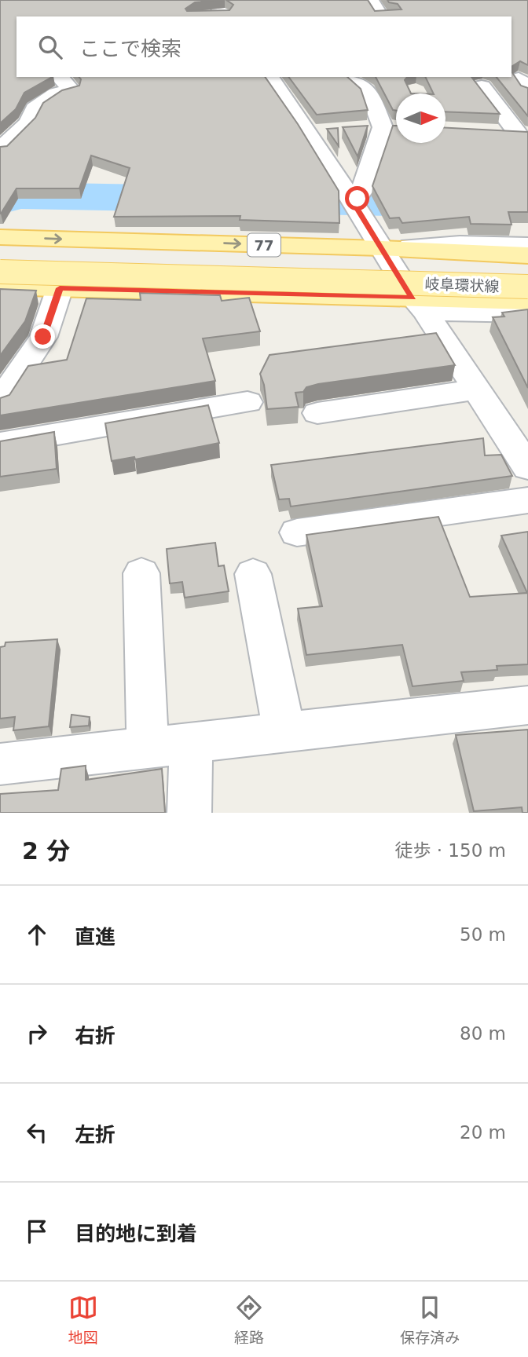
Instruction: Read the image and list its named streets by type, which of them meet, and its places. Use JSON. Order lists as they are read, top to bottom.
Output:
{
  "streets": {
    "main road": ["77", "岐阜環状線"]
  },
  "north": "right",
  "page": {
    "search": "ここで検索",
    "heading": ["2 分", "徒歩 · 150 m"],
    "list": [
      ["直進", "50 m"],
      ["右折", "80 m"],
      ["左折", "20 m"],
      "目的地に到着"
    ],
    "nav": ["地図", "経路", "保存済み"]
  }
}
